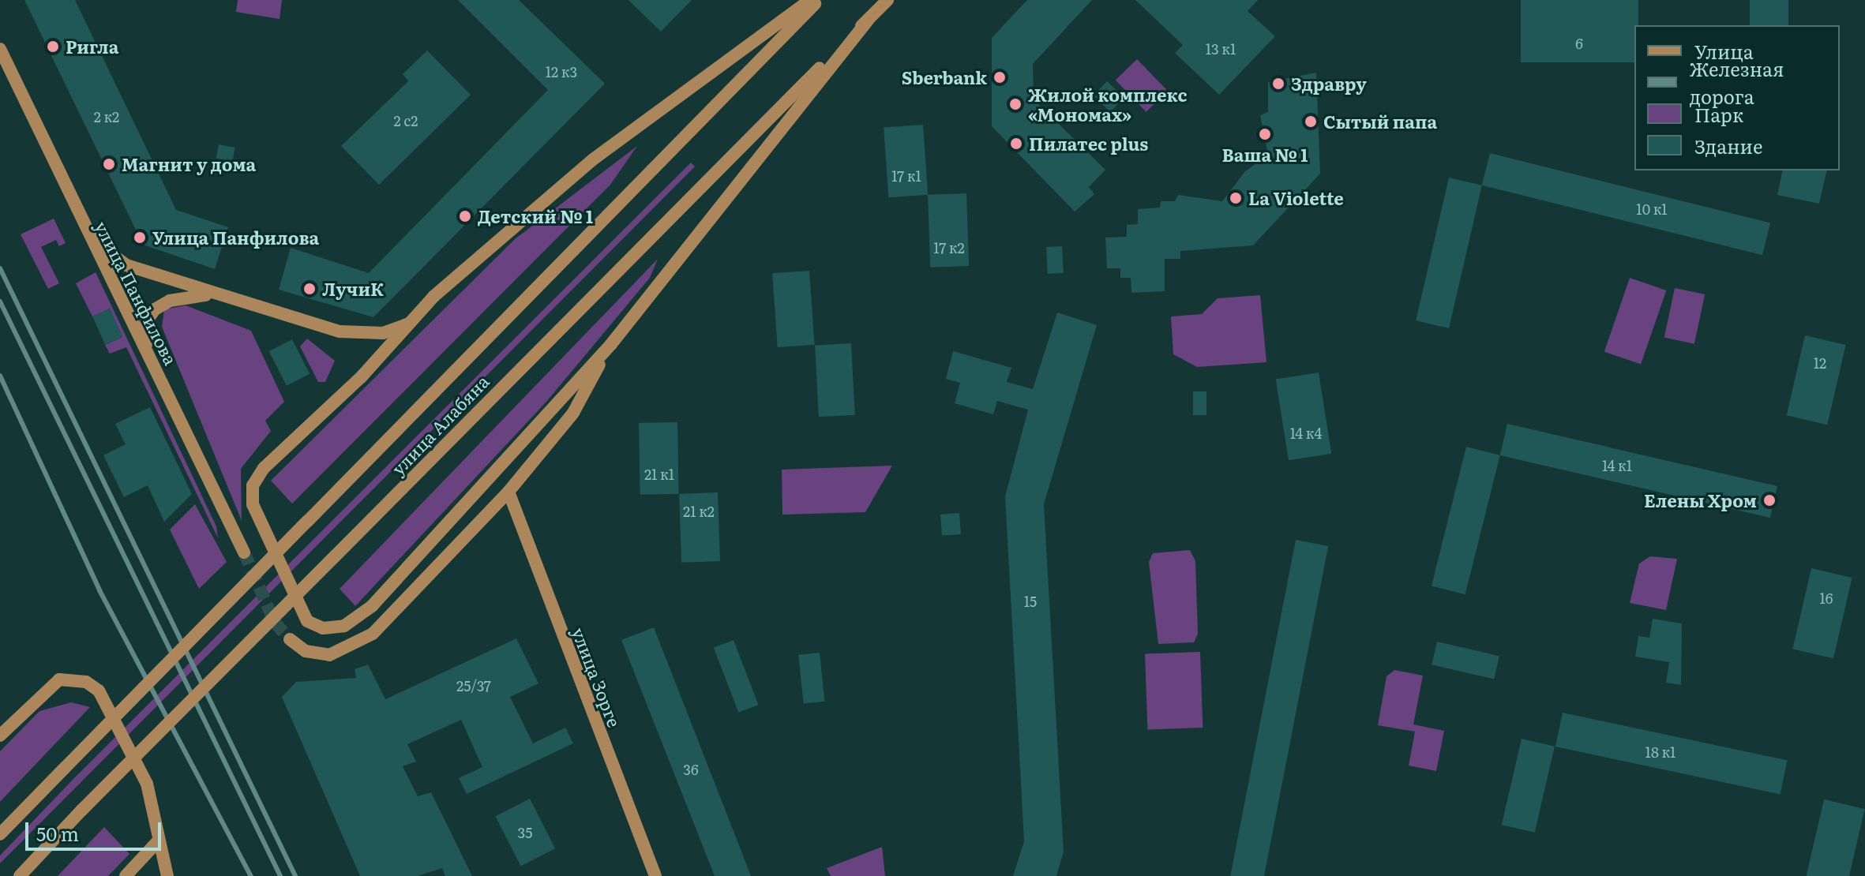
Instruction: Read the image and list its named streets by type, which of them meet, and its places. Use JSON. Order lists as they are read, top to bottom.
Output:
{
  "streets": {
    "main road": ["улица Панфилова", "улица Алабяна", "улица Зорге"]
  },
  "places": [
    "Ригла",
    "Sberbank",
    "Здравру",
    "Жилой комплекс «Мономах»",
    "Сытый папа",
    "Ваша № 1",
    "Пилатес plus",
    "Магнит у дома",
    "La Violette",
    "Детский № 1",
    "Улица Панфилова",
    "ЛучиК",
    "Елены Хром"
  ],
  "house_numbers": [
    "6",
    "13 к1",
    "12 к3",
    "2 к2",
    "2 с2",
    "17 к1",
    "10 к1",
    "17 к2",
    "12",
    "14 к4",
    "14 к1",
    "21 к1",
    "21 к2",
    "16",
    "15",
    "25/37",
    "18 к1",
    "36",
    "35"
  ],
  "legend": [
    "Улица",
    "Железная дорога",
    "Парк",
    "Здание"
  ],
  "scale_bar": "50 m"
}
